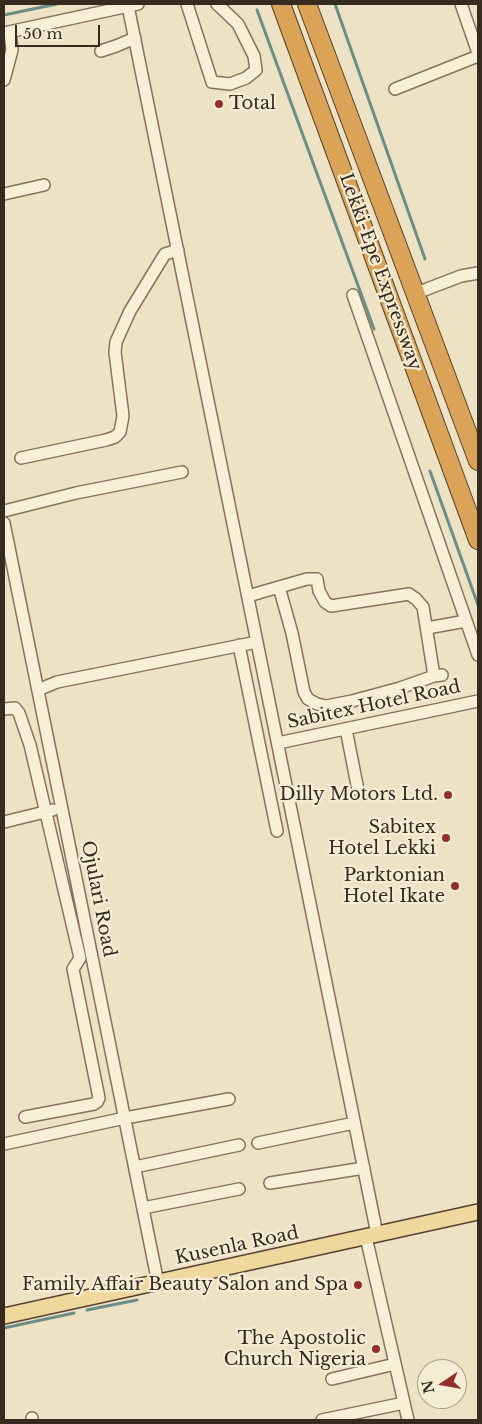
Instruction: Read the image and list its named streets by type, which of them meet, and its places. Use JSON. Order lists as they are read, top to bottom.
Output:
{
  "streets": {
    "highway": ["Lekki-Epe Expressway"],
    "main road": ["Kusenla Road"],
    "street": ["Sabitex Hotel Road", "Ojulari Road"]
  },
  "crossings": [
    ["Ojulari Road", "Kusenla Road"]
  ],
  "places": [
    "Total",
    "Dilly Motors Ltd.",
    "Sabitex Hotel Lekki",
    "Parktonian Hotel Ikate",
    "Family Affair Beauty Salon and Spa",
    "The Apostolic Church Nigeria"
  ],
  "scale_bar": "50 m",
  "north": "left"
}
